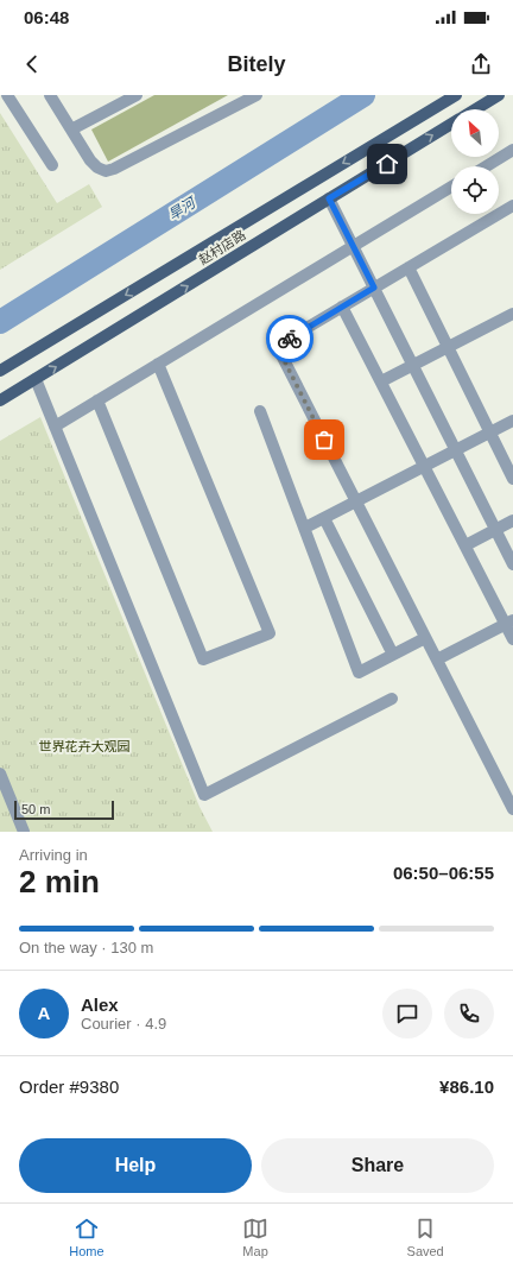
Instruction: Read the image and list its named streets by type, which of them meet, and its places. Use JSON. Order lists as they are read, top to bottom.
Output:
{
  "streets": {
    "main road": ["赵村店路"]
  },
  "water": ["旱河"],
  "parks": ["世界花卉大观园"],
  "scale_bar": "50 m",
  "north": "top left",
  "page": {
    "status": "06:48",
    "header": "Bitely",
    "scale": "50 m",
    "heading": ["2 min", "Arriving in", "06:50–06:55"],
    "panel": [
      "Alex",
      "Courier · 4.9",
      "Order #9380",
      "¥86.10"
    ],
    "bar": "On the way · 130 m",
    "round": "A",
    "buttons": ["Help", "Share"],
    "tabs": ["Home", "Map", "Saved"]
  }
}
